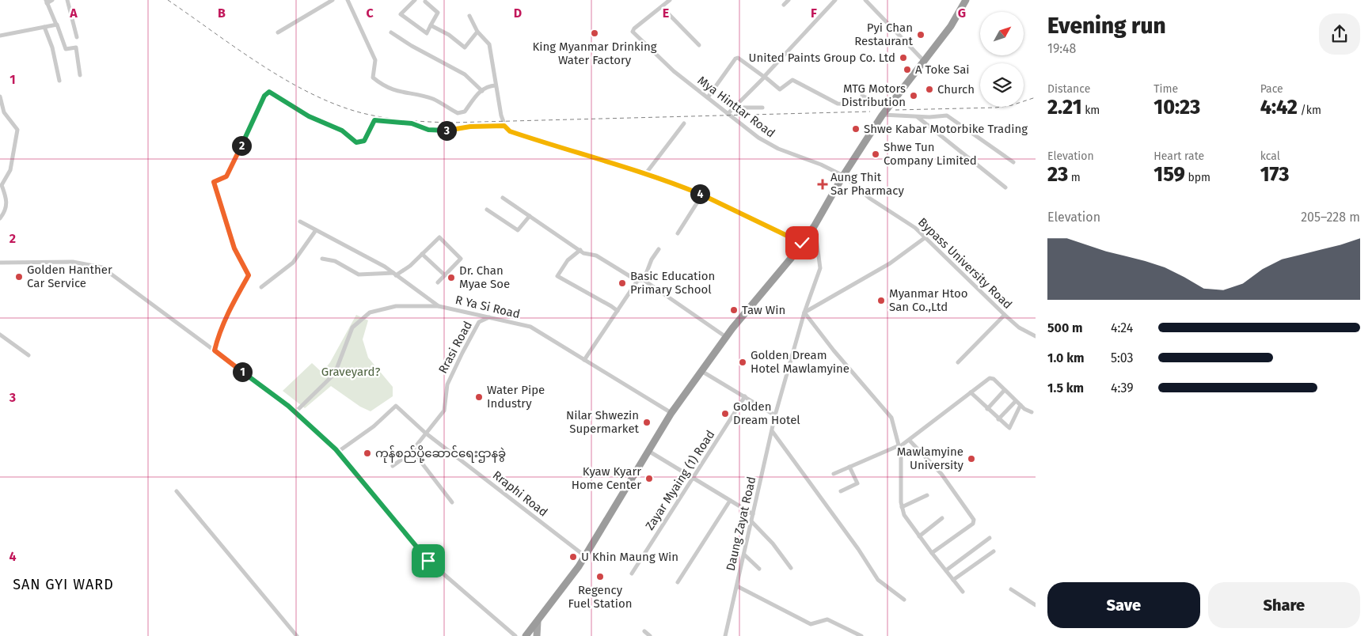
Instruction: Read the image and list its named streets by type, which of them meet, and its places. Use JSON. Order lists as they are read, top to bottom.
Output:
{
  "streets": {
    "street": [
      "Mya Hinttar Road",
      "Bypass University Road",
      "R Ya Si Road",
      "Rrasi Road",
      "Zayar Myaing (1) Road",
      "Rraphi Road",
      "Daung Zayat Road"
    ]
  },
  "crossings": [
    ["Mya Hinttar Road", "Bypass University Road"],
    ["R Ya Si Road", "Rrasi Road"],
    ["Rrasi Road", "Rraphi Road"]
  ],
  "districts": ["SAN GYI WARD"],
  "parks": ["Graveyard?"],
  "places": {
    "other": [
      "King Myanmar Drinking Water Factory",
      "Pyi Chan Restaurant",
      "United Paints Group Co. Ltd",
      "A Toke Sai",
      "Church",
      "MTG Motors Distribution",
      "Shwe Kabar Motorbike Trading",
      "Shwe Tun Company Limited",
      "Golden Hanther Car Service",
      "Dr. Chan Myae Soe",
      "Basic Education Primary School",
      "Myanmar Htoo San Co.,Ltd",
      "Taw Win",
      "Golden Dream Hotel Mawlamyine",
      "Water Pipe Industry",
      "Golden Dream Hotel",
      "Nilar Shwezin Supermarket",
      "ကုန်စည်ပို့ဆောင်ရေးဌာနခွဲ",
      "Mawlamyine University",
      "Kyaw Kyarr Home Center",
      "U Khin Maung Win",
      "Regency Fuel Station"
    ],
    "health": ["Aung Thit Sar Pharmacy"]
  },
  "north": "top right",
  "page": {
    "heading": ["Evening run", "19:48"],
    "stats": [
      ["Distance", "2.21 km"],
      ["Time", "10:23"],
      ["Pace", "4:42 /km"],
      ["Elevation", "23 m"],
      ["Heart rate", "159 bpm"],
      ["kcal", "173"]
    ],
    "pins": [
      "3",
      "2",
      "4",
      "1"
    ],
    "chart": ["Elevation", "205–228 m"],
    "list": [
      {
        "name": "500 m",
        "note": "4:24"
      },
      {
        "name": "1.0 km",
        "note": "5:03"
      },
      {
        "name": "1.5 km",
        "note": "4:39"
      }
    ],
    "buttons": ["Save", "Share"]
  },
  "grid": {
    "columns": [
      "A",
      "B",
      "C",
      "D",
      "E",
      "F",
      "G"
    ],
    "rows": [
      "1",
      "2",
      "3",
      "4"
    ]
  }
}
